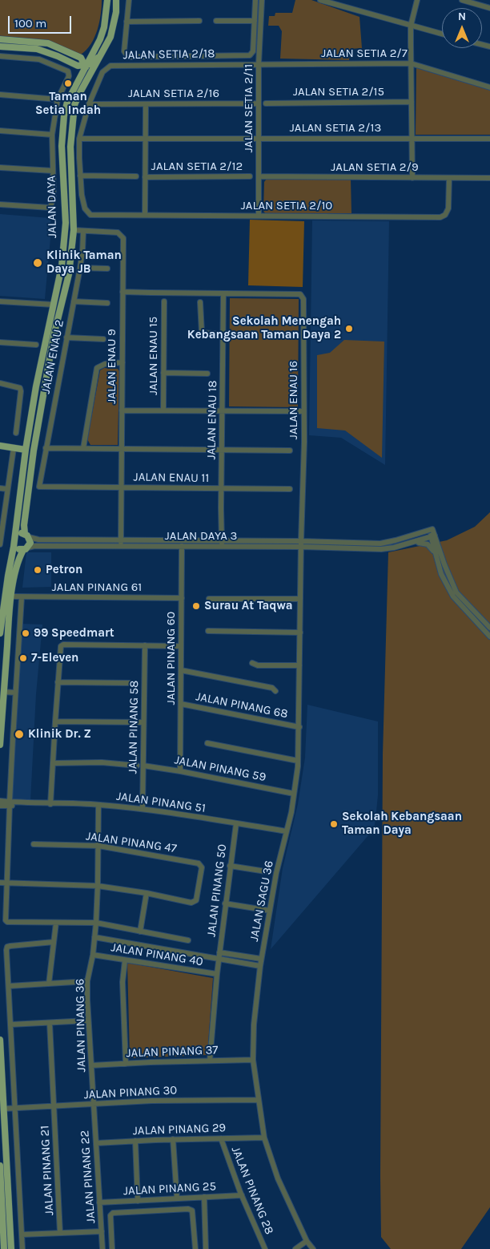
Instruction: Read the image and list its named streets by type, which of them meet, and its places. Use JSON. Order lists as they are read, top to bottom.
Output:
{
  "streets": {
    "main road": ["JALAN DAYA"],
    "street": [
      "JALAN SETIA 2/7",
      "JALAN SETIA 2/18",
      "JALAN SETIA 2/15",
      "JALAN SETIA 2/16",
      "JALAN SETIA 2/11",
      "JALAN SETIA 2/13",
      "JALAN SETIA 2/12",
      "JALAN SETIA 2/9",
      "JALAN SETIA 2/10",
      "JALAN ENAU 15",
      "JALAN ENAU 2",
      "JALAN ENAU 9",
      "JALAN ENAU 16",
      "JALAN ENAU 18",
      "JALAN ENAU 11",
      "JALAN DAYA 3",
      "JALAN PINANG 61",
      "JALAN PINANG 60",
      "JALAN PINANG 68",
      "JALAN PINANG 58",
      "JALAN PINANG 59",
      "JALAN PINANG 51",
      "JALAN PINANG 47",
      "JALAN PINANG 50",
      "JALAN SAGU 36",
      "JALAN PINANG 40",
      "JALAN PINANG 36",
      "JALAN PINANG 37",
      "JALAN PINANG 30",
      "JALAN PINANG 29",
      "JALAN PINANG 21",
      "JALAN PINANG 22",
      "JALAN PINANG 25",
      "JALAN PINANG 28"
    ]
  },
  "crossings": [
    ["JALAN SETIA 2/7", "JALAN SETIA 2/18"],
    ["JALAN SETIA 2/7", "JALAN SETIA 2/11"],
    ["JALAN SETIA 2/18", "JALAN SETIA 2/16"],
    ["JALAN SETIA 2/18", "JALAN SETIA 2/11"],
    ["JALAN SETIA 2/18", "JALAN SETIA 2/13"],
    ["JALAN SETIA 2/18", "JALAN SETIA 2/12"],
    ["JALAN SETIA 2/18", "JALAN SETIA 2/10"],
    ["JALAN SETIA 2/16", "JALAN SETIA 2/11"],
    ["JALAN SETIA 2/11", "JALAN SETIA 2/13"],
    ["JALAN SETIA 2/11", "JALAN SETIA 2/9"],
    ["JALAN SETIA 2/11", "JALAN SETIA 2/10"],
    ["JALAN SETIA 2/9", "JALAN SETIA 2/10"],
    ["JALAN DAYA", "JALAN ENAU 9"],
    ["JALAN DAYA", "JALAN DAYA 3"],
    ["JALAN ENAU 2", "JALAN ENAU 9"],
    ["JALAN ENAU 2", "JALAN ENAU 11"],
    ["JALAN ENAU 9", "JALAN ENAU 16"],
    ["JALAN ENAU 9", "JALAN ENAU 11"],
    ["JALAN ENAU 9", "JALAN DAYA 3"],
    ["JALAN ENAU 16", "JALAN ENAU 18"],
    ["JALAN ENAU 16", "JALAN DAYA 3"],
    ["JALAN ENAU 16", "JALAN SAGU 36"],
    ["JALAN ENAU 18", "JALAN ENAU 11"],
    ["JALAN ENAU 18", "JALAN DAYA 3"],
    ["JALAN DAYA 3", "JALAN PINANG 60"],
    ["JALAN DAYA 3", "JALAN SAGU 36"],
    ["JALAN PINANG 61", "JALAN PINANG 60"],
    ["JALAN PINANG 60", "JALAN PINANG 68"],
    ["JALAN PINANG 60", "JALAN PINANG 59"],
    ["JALAN PINANG 68", "JALAN SAGU 36"],
    ["JALAN PINANG 58", "JALAN PINANG 59"],
    ["JALAN PINANG 58", "JALAN PINANG 51"],
    ["JALAN PINANG 59", "JALAN SAGU 36"],
    ["JALAN PINANG 51", "JALAN PINANG 50"],
    ["JALAN PINANG 51", "JALAN SAGU 36"],
    ["JALAN PINANG 51", "JALAN PINANG 36"],
    ["JALAN PINANG 47", "JALAN PINANG 36"],
    ["JALAN PINANG 50", "JALAN PINANG 40"],
    ["JALAN PINANG 50", "JALAN PINANG 37"],
    ["JALAN SAGU 36", "JALAN PINANG 37"],
    ["JALAN SAGU 36", "JALAN PINANG 30"],
    ["JALAN SAGU 36", "JALAN PINANG 29"],
    ["JALAN PINANG 40", "JALAN PINANG 36"],
    ["JALAN PINANG 36", "JALAN PINANG 37"],
    ["JALAN PINANG 36", "JALAN PINANG 30"],
    ["JALAN PINANG 36", "JALAN PINANG 22"],
    ["JALAN PINANG 30", "JALAN PINANG 21"],
    ["JALAN PINANG 30", "JALAN PINANG 22"],
    ["JALAN PINANG 29", "JALAN PINANG 22"],
    ["JALAN PINANG 29", "JALAN PINANG 28"],
    ["JALAN PINANG 22", "JALAN PINANG 25"],
    ["JALAN PINANG 25", "JALAN PINANG 28"]
  ],
  "places": [
    "Taman Setia Indah",
    "Klinik Taman Daya JB",
    "Sekolah Menengah Kebangsaan Taman Daya 2",
    "Petron",
    "Surau At Taqwa",
    "99 Speedmart",
    "7-Eleven",
    "Klinik Dr. Z",
    "Sekolah Kebangsaan Taman Daya"
  ],
  "scale_bar": "100 m",
  "north": "top"
}
